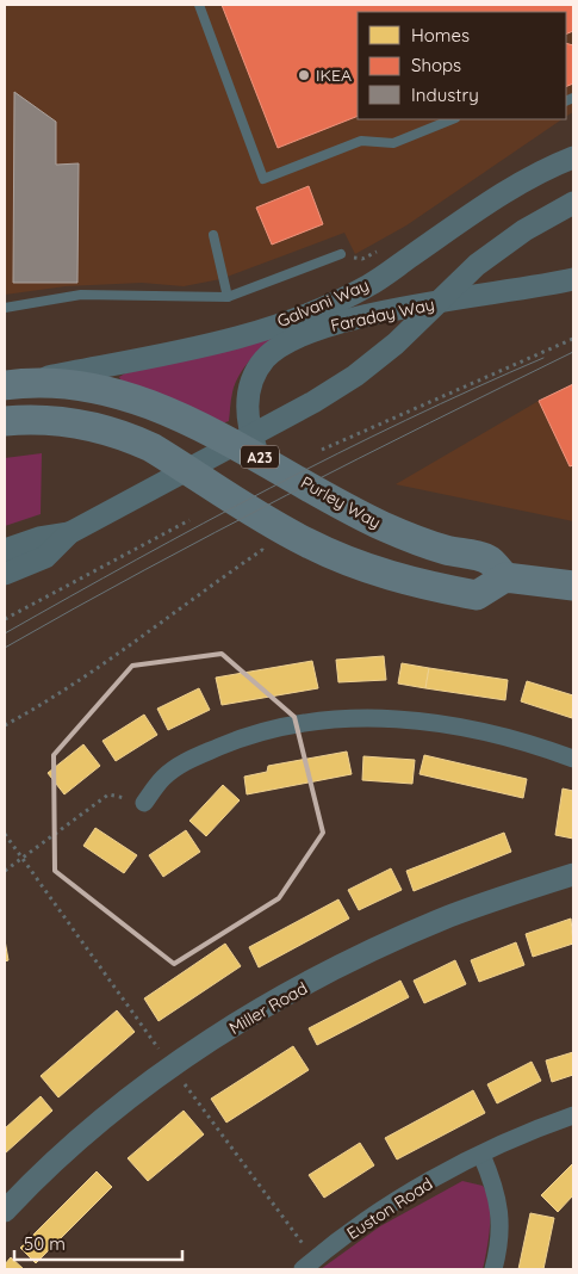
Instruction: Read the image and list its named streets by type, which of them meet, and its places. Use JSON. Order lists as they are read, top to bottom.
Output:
{
  "streets": {
    "highway": ["A23", "Purley Way"],
    "street": [
      "Galvani Way",
      "Faraday Way",
      "Miller Road",
      "Euston Road"
    ]
  },
  "crossings": [
    ["Galvani Way", "Purley Way"],
    ["Faraday Way", "Purley Way"]
  ],
  "places": ["IKEA"],
  "legend": ["Homes", "Shops", "Industry"],
  "scale_bar": "50 m"
}
